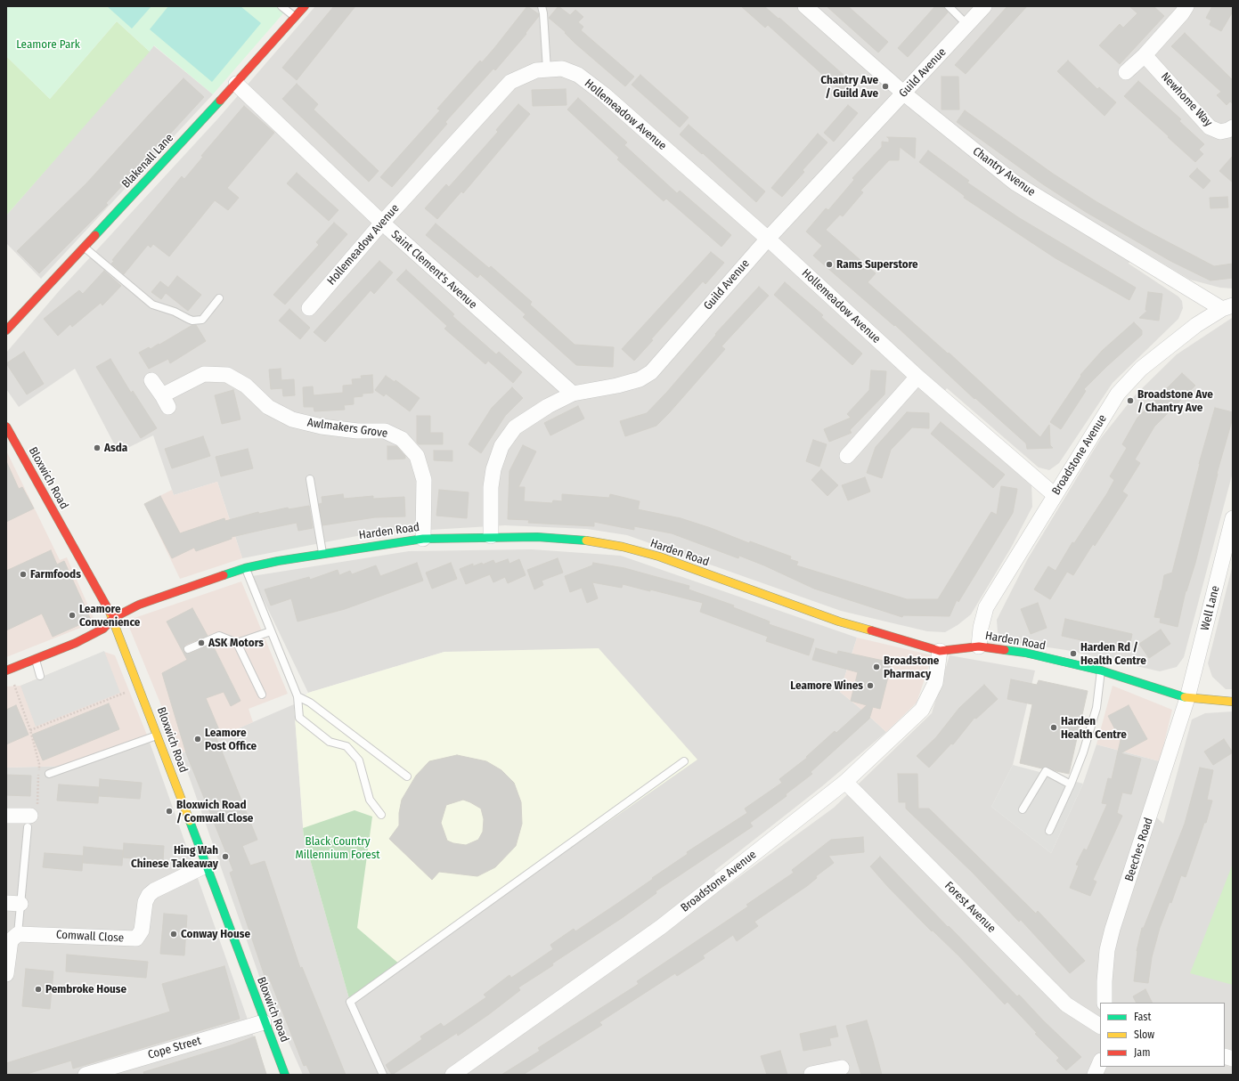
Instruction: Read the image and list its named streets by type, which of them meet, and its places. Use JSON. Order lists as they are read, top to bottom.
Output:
{
  "streets": {
    "street": [
      "Guild Avenue",
      "Newhome Way",
      "Hollemeadow Avenue",
      "Blakenall Lane",
      "Chantry Avenue",
      "Saint Clement's Avenue",
      "Awlmakers Grove",
      "Broadstone Avenue",
      "Bloxwich Road",
      "Harden Road",
      "Well Lane",
      "Beeches Road",
      "Forest Avenue",
      "Comwall Close",
      "Cope Street"
    ]
  },
  "crossings": [
    ["Guild Avenue", "Hollemeadow Avenue"],
    ["Guild Avenue", "Chantry Avenue"],
    ["Guild Avenue", "Saint Clement's Avenue"],
    ["Guild Avenue", "Harden Road"],
    ["Hollemeadow Avenue", "Saint Clement's Avenue"],
    ["Hollemeadow Avenue", "Broadstone Avenue"],
    ["Blakenall Lane", "Saint Clement's Avenue"],
    ["Chantry Avenue", "Broadstone Avenue"],
    ["Awlmakers Grove", "Harden Road"],
    ["Broadstone Avenue", "Harden Road"],
    ["Broadstone Avenue", "Forest Avenue"],
    ["Bloxwich Road", "Harden Road"],
    ["Bloxwich Road", "Comwall Close"],
    ["Bloxwich Road", "Cope Street"],
    ["Harden Road", "Well Lane"],
    ["Harden Road", "Beeches Road"],
    ["Well Lane", "Beeches Road"]
  ],
  "parks": ["Leamore Park", "Black Country Millennium Forest"],
  "places": [
    "Chantry Ave / Guild Ave",
    "Rams Superstore",
    "Broadstone Ave / Chantry Ave",
    "Asda",
    "Farmfoods",
    "Leamore Convenience",
    "ASK Motors",
    "Harden Rd / Health Centre",
    "Broadstone Pharmacy",
    "Leamore Wines",
    "Harden Health Centre",
    "Leamore Post Office",
    "Bloxwich Road / Comwall Close",
    "Hing Wah Chinese Takeaway",
    "Conway House",
    "Pembroke House"
  ],
  "legend": ["Fast", "Slow", "Jam"]
}
